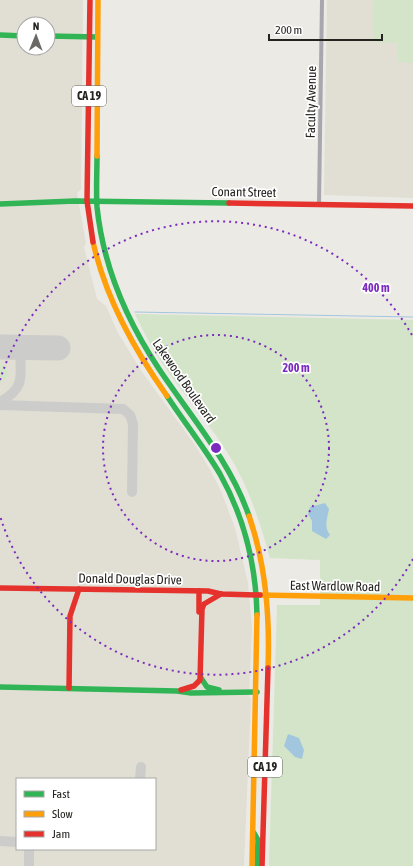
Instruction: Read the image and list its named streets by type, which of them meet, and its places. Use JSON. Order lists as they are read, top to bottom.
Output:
{
  "streets": {
    "main road": [
      "CA 19",
      "Conant Street",
      "Lakewood Boulevard",
      "Donald Douglas Drive",
      "East Wardlow Road"
    ],
    "street": ["Faculty Avenue"]
  },
  "crossings": [
    ["Faculty Avenue", "Conant Street"],
    ["Conant Street", "Lakewood Boulevard"],
    ["Lakewood Boulevard", "Donald Douglas Drive"],
    ["Lakewood Boulevard", "East Wardlow Road"],
    ["Donald Douglas Drive", "East Wardlow Road"]
  ],
  "legend": ["Fast", "Slow", "Jam"],
  "scale_bar": "200 m",
  "north": "top",
  "rings": ["400 m", "200 m"]
}
